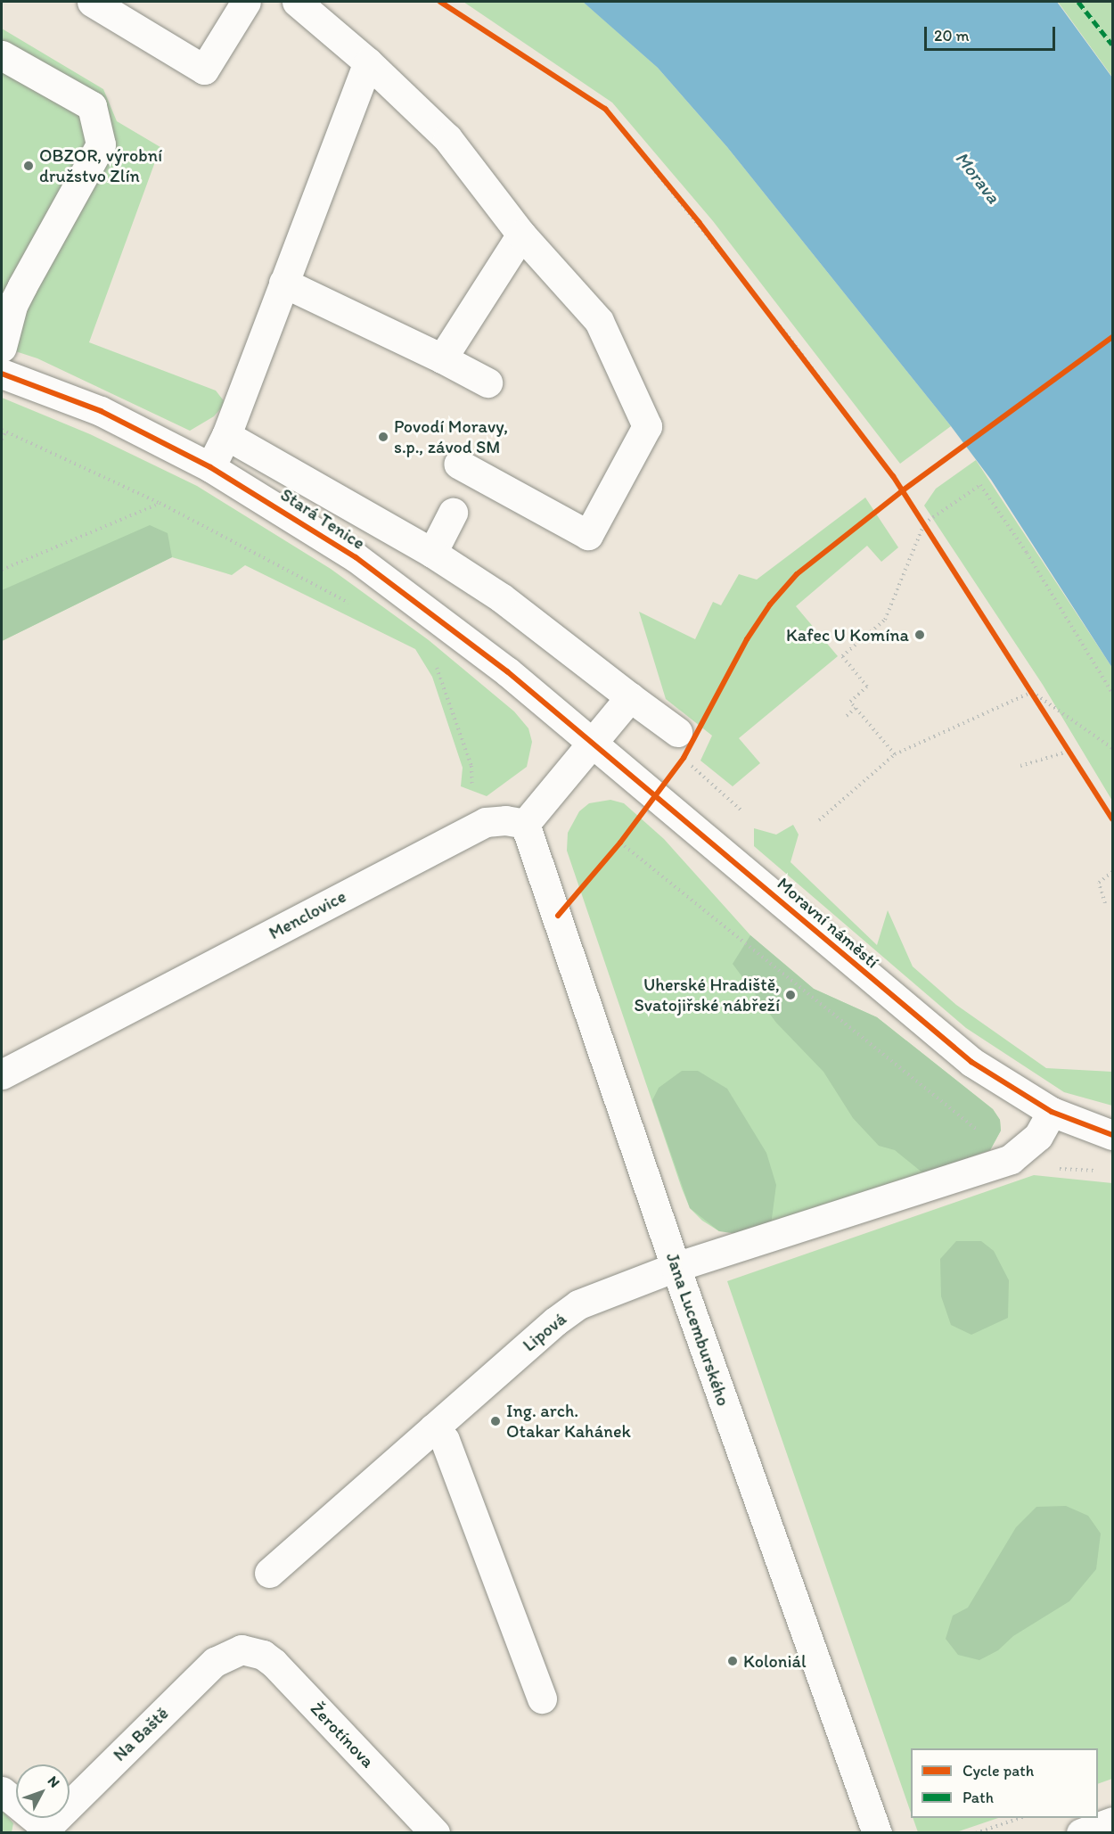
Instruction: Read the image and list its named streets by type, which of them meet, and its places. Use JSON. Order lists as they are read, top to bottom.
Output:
{
  "streets": {
    "street": [
      "Stará Tenice",
      "Menclovice",
      "Moravní náměstí",
      "Jana Lucemburského",
      "Lipová",
      "Na Baště",
      "Žerotínova"
    ]
  },
  "crossings": [
    ["Stará Tenice", "Moravní náměstí"],
    ["Menclovice", "Jana Lucemburského"],
    ["Jana Lucemburského", "Lipová"],
    ["Na Baště", "Žerotínova"]
  ],
  "water": ["Morava"],
  "places": [
    "OBZOR, výrobní družstvo Zlín",
    "Povodí Moravy, s.p., závod SM",
    "Kafec U Komína",
    "Uherské Hradiště, Svatojiřské nábřeží",
    "Ing. arch. Otakar Kahánek",
    "Koloniál"
  ],
  "legend": ["Cycle path", "Path"],
  "scale_bar": "20 m",
  "north": "top right"
}
